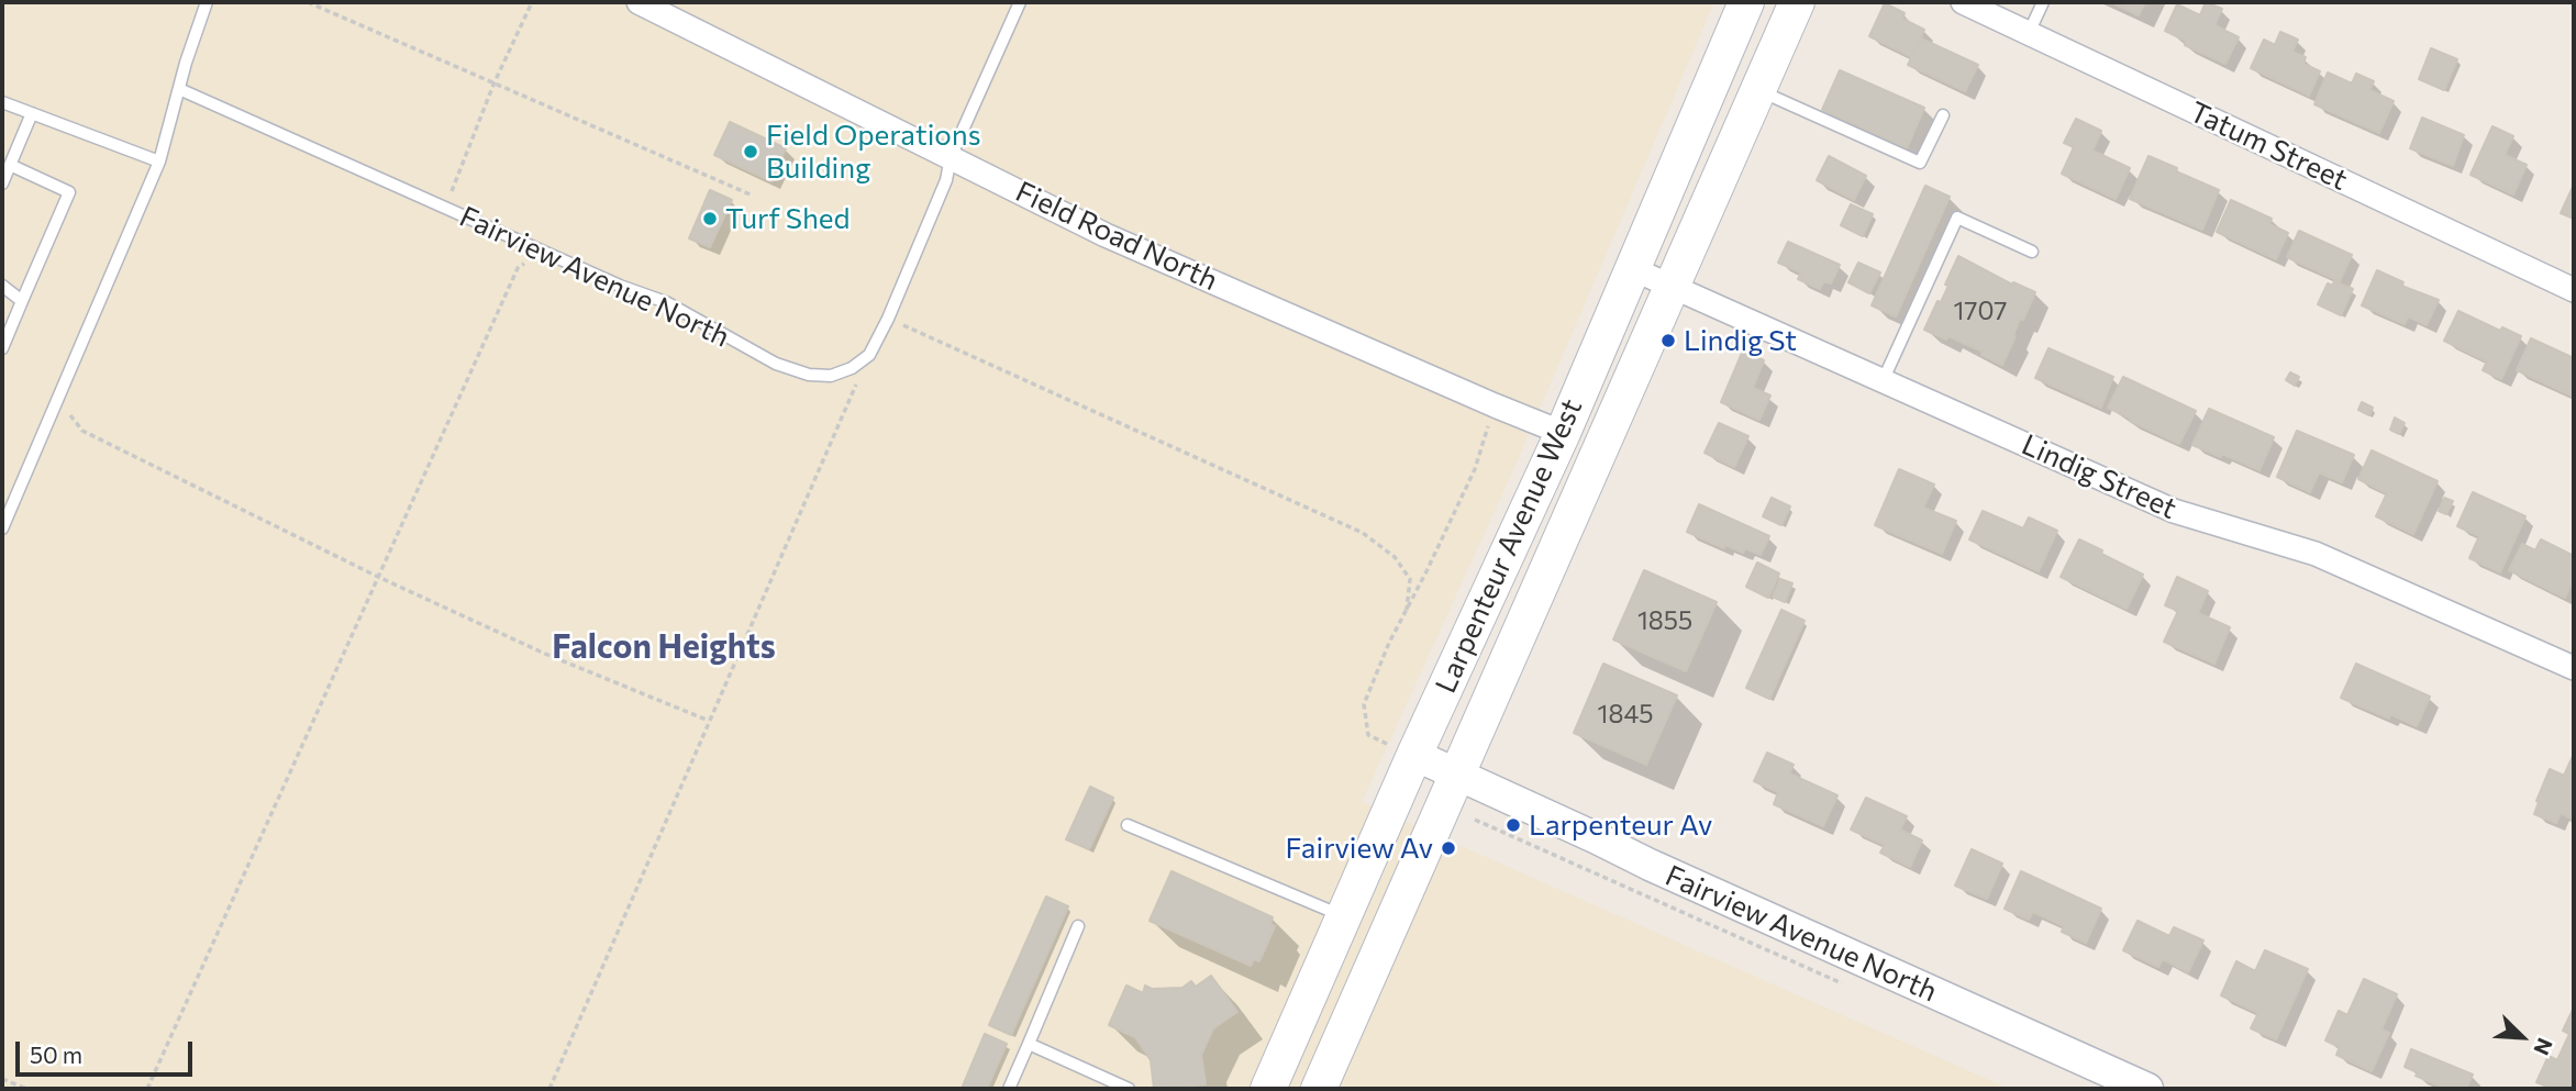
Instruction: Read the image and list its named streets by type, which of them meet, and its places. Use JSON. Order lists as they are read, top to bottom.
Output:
{
  "streets": {
    "main road": ["Larpenteur Avenue West"],
    "street": [
      "Tatum Street",
      "Field Road North",
      "Fairview Avenue North",
      "Lindig Street"
    ]
  },
  "crossings": [
    ["Field Road North", "Larpenteur Avenue West"],
    ["Fairview Avenue North", "Larpenteur Avenue West"],
    ["Lindig Street", "Larpenteur Avenue West"]
  ],
  "districts": ["Falcon Heights"],
  "places": [
    "Field Operations Building",
    "Turf Shed",
    "Lindig St",
    "Larpenteur Av",
    "Fairview Av"
  ],
  "house_numbers": ["1707", "1855", "1845"],
  "scale_bar": "50 m",
  "north": "bottom right"
}
